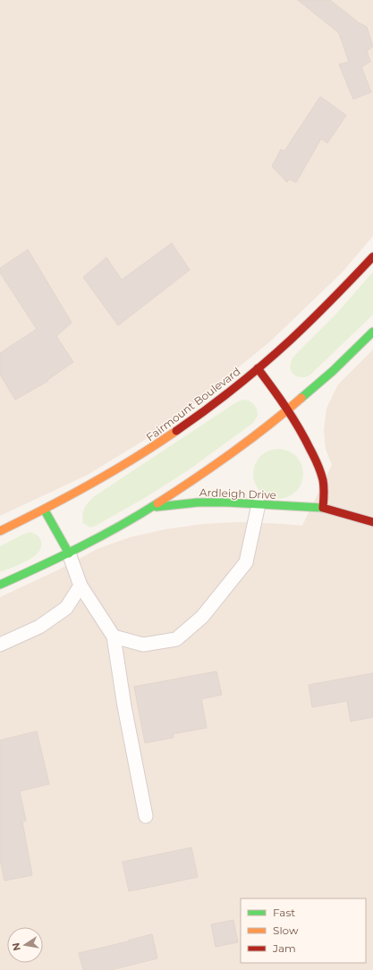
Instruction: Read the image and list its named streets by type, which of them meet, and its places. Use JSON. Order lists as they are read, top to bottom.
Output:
{
  "streets": {
    "main road": ["Fairmount Boulevard", "Ardleigh Drive"]
  },
  "legend": ["Fast", "Slow", "Jam"],
  "north": "left"
}
